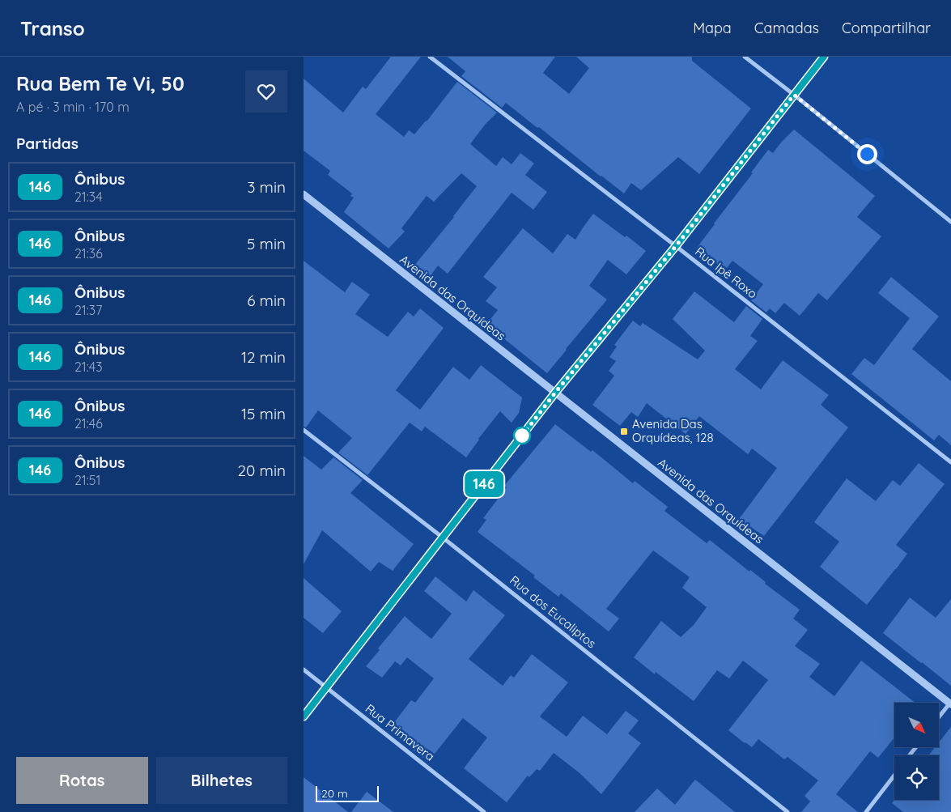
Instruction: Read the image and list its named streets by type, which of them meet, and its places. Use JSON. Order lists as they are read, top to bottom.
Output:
{
  "streets": {
    "street": [
      "Rua Ipê Roxo",
      "Avenida das Orquídeas",
      "Rua dos Eucaliptos",
      "Rua Primavera"
    ]
  },
  "places": {
    "transit": ["Avenida Das Orquídeas, 128"]
  },
  "lines": ["bus line 146"],
  "scale_bar": "20 m",
  "north": "bottom right",
  "page": {
    "header": "Transo",
    "nav": ["Mapa", "Camadas", "Compartilhar"],
    "heading": [
      ["Rua Bem Te Vi, 50", "A pé · 3 min · 170 m"],
      "Partidas"
    ],
    "on_map": "146",
    "list": [
      {
        "mark": "146",
        "name": "Ônibus",
        "note": "21:34",
        "value": "3 min"
      },
      {
        "mark": "146",
        "name": "Ônibus",
        "note": "21:36",
        "value": "5 min"
      },
      {
        "mark": "146",
        "name": "Ônibus",
        "note": "21:37",
        "value": "6 min"
      },
      {
        "mark": "146",
        "name": "Ônibus",
        "note": "21:43",
        "value": "12 min"
      },
      {
        "mark": "146",
        "name": "Ônibus",
        "note": "21:46",
        "value": "15 min"
      },
      {
        "mark": "146",
        "name": "Ônibus",
        "note": "21:51",
        "value": "20 min"
      }
    ],
    "buttons": ["Rotas", "Bilhetes"],
    "scale": "20 m"
  }
}
